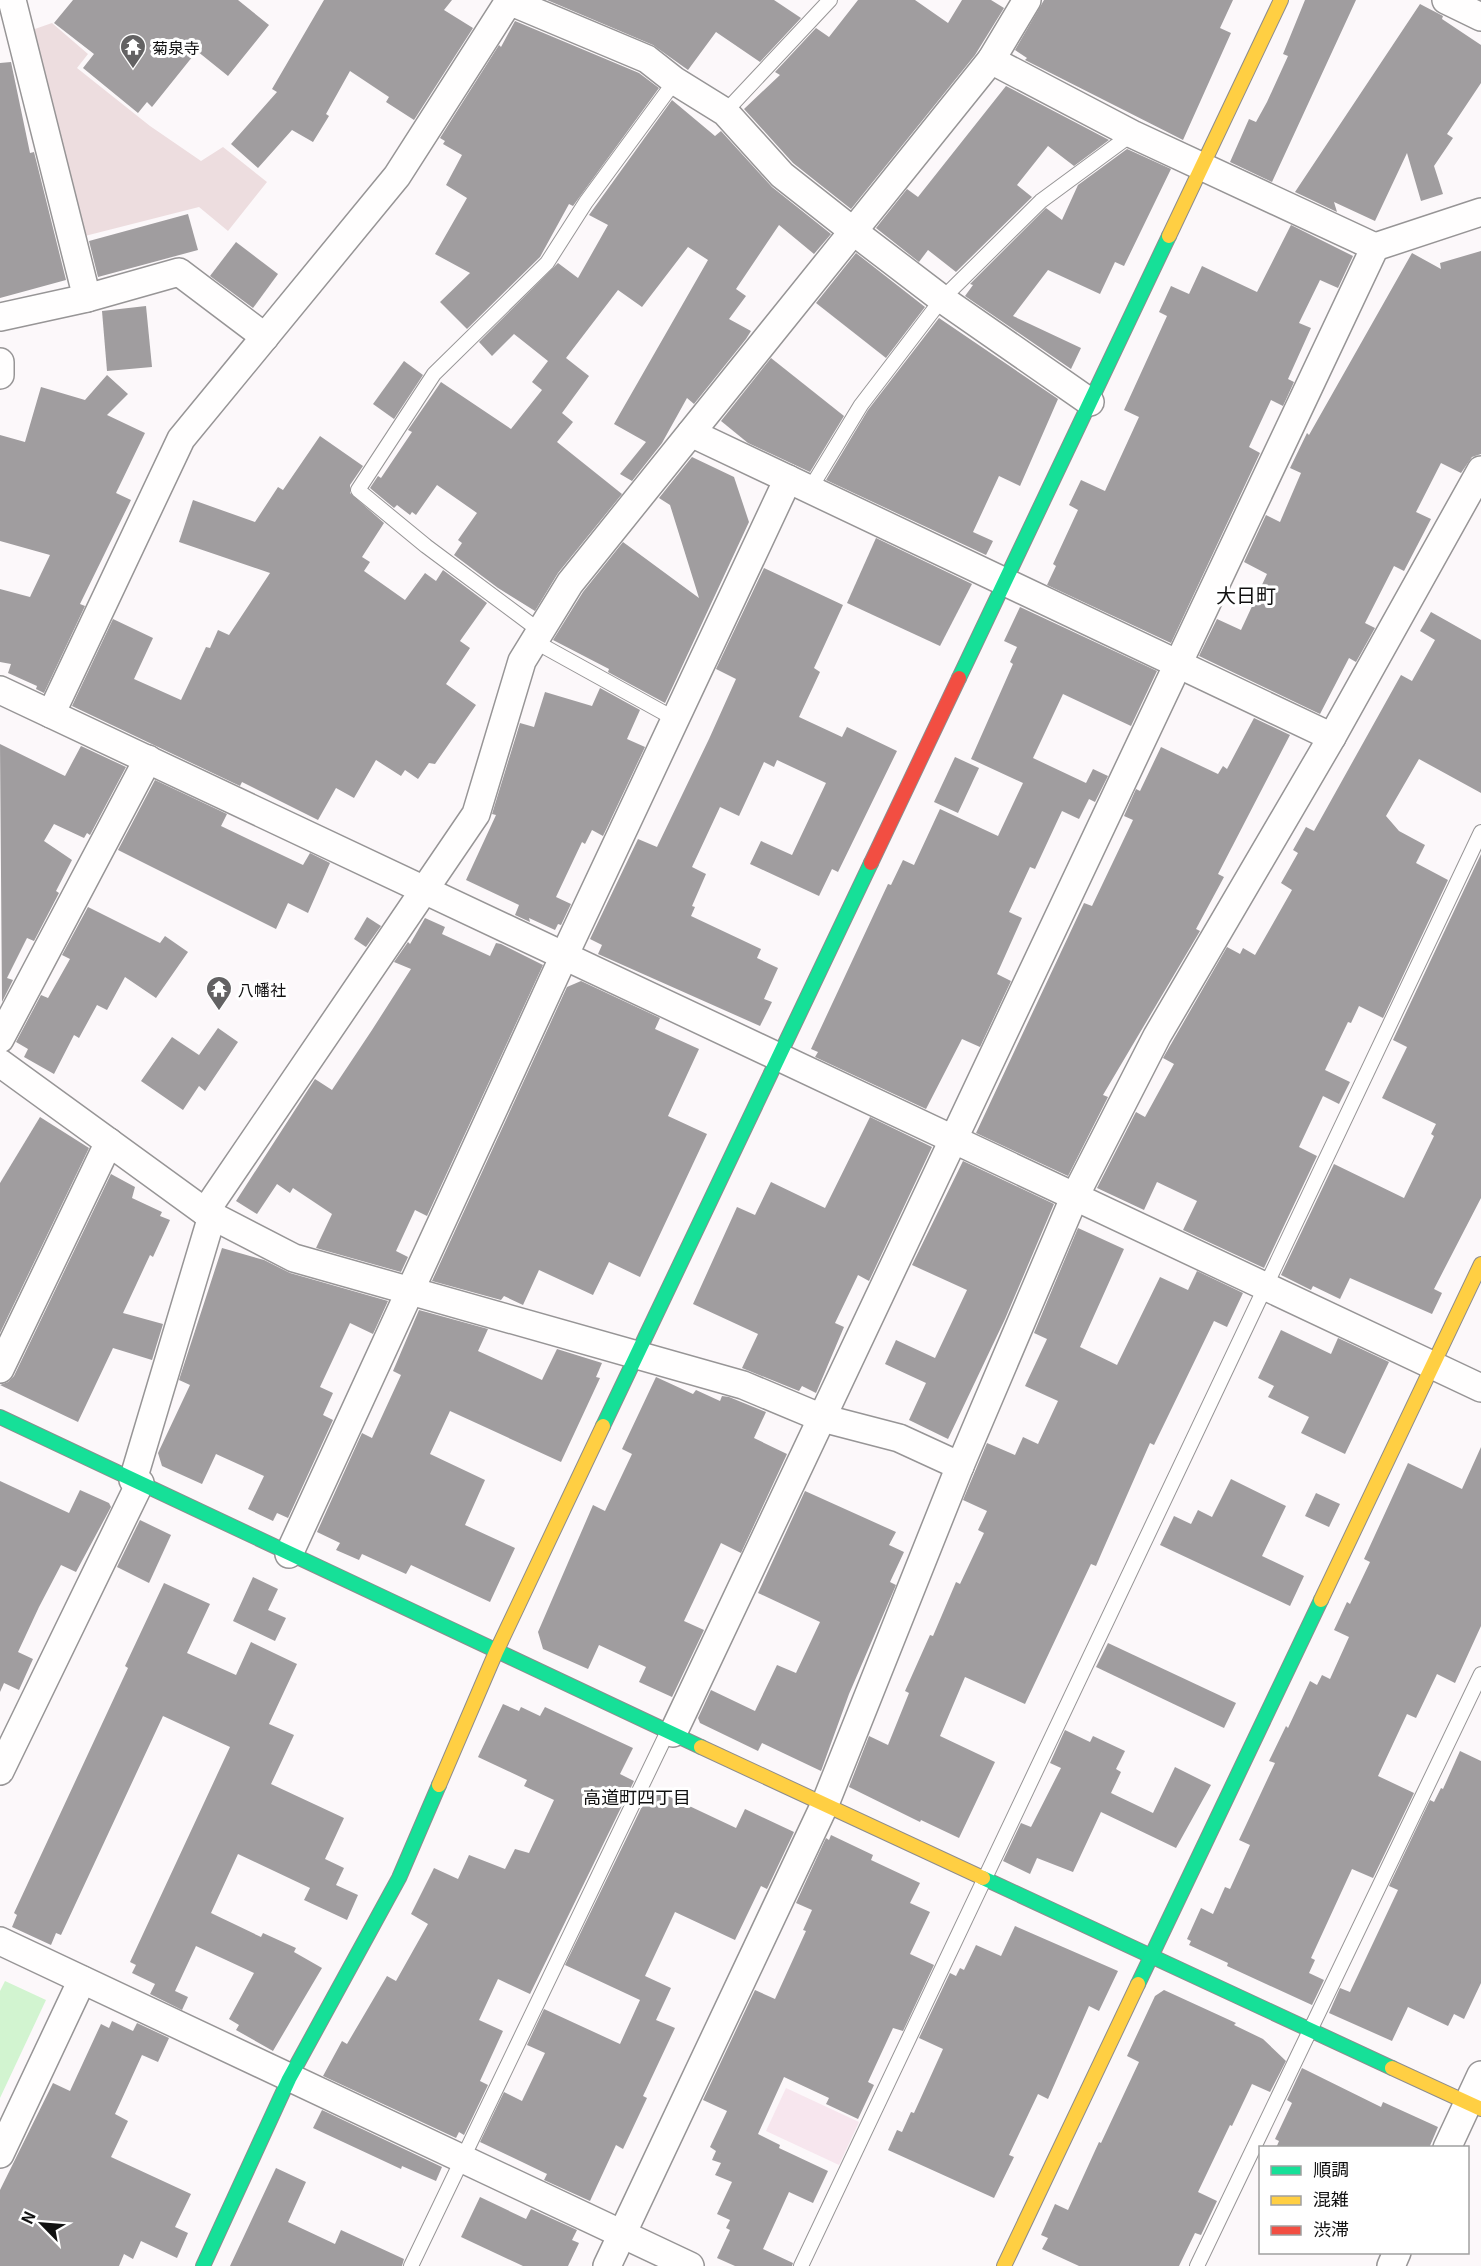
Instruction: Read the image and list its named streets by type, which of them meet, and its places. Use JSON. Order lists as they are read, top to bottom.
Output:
{
  "districts": ["大日町", "高道町四丁目"],
  "places": {
    "temple": ["菊泉寺", "八幡社"]
  },
  "legend": ["順調", "混雑", "渋滞"],
  "north": "top left"
}
